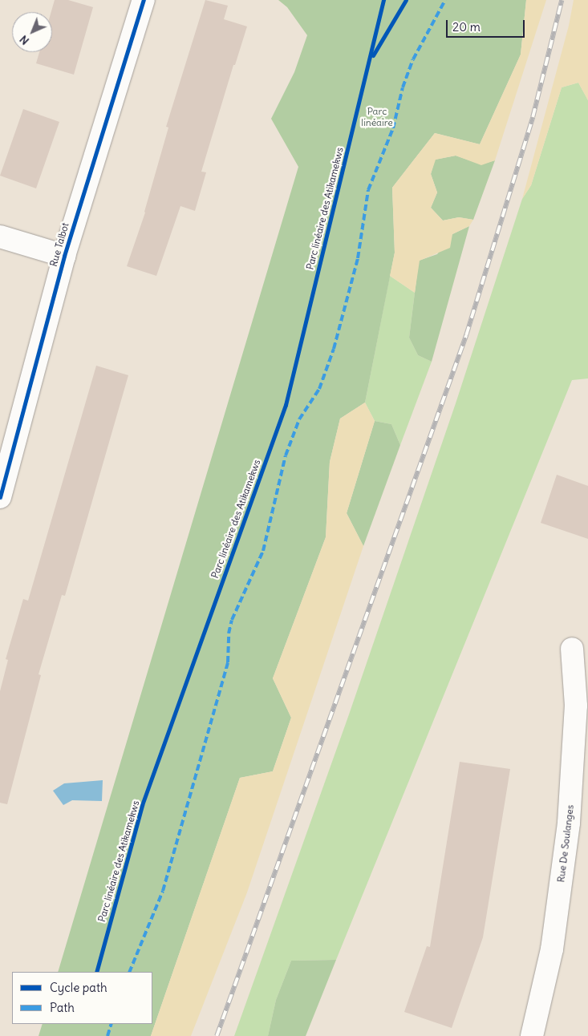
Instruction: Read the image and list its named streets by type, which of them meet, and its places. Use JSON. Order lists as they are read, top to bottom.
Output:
{
  "streets": {
    "street": ["Rue Talbot", "Rue De Soulanges"],
    "cycle path": ["Parc linéaire des Atikamekws"]
  },
  "parks": ["Parc linéaire"],
  "legend": ["Cycle path", "Path"],
  "scale_bar": "20 m",
  "north": "bottom left"
}
